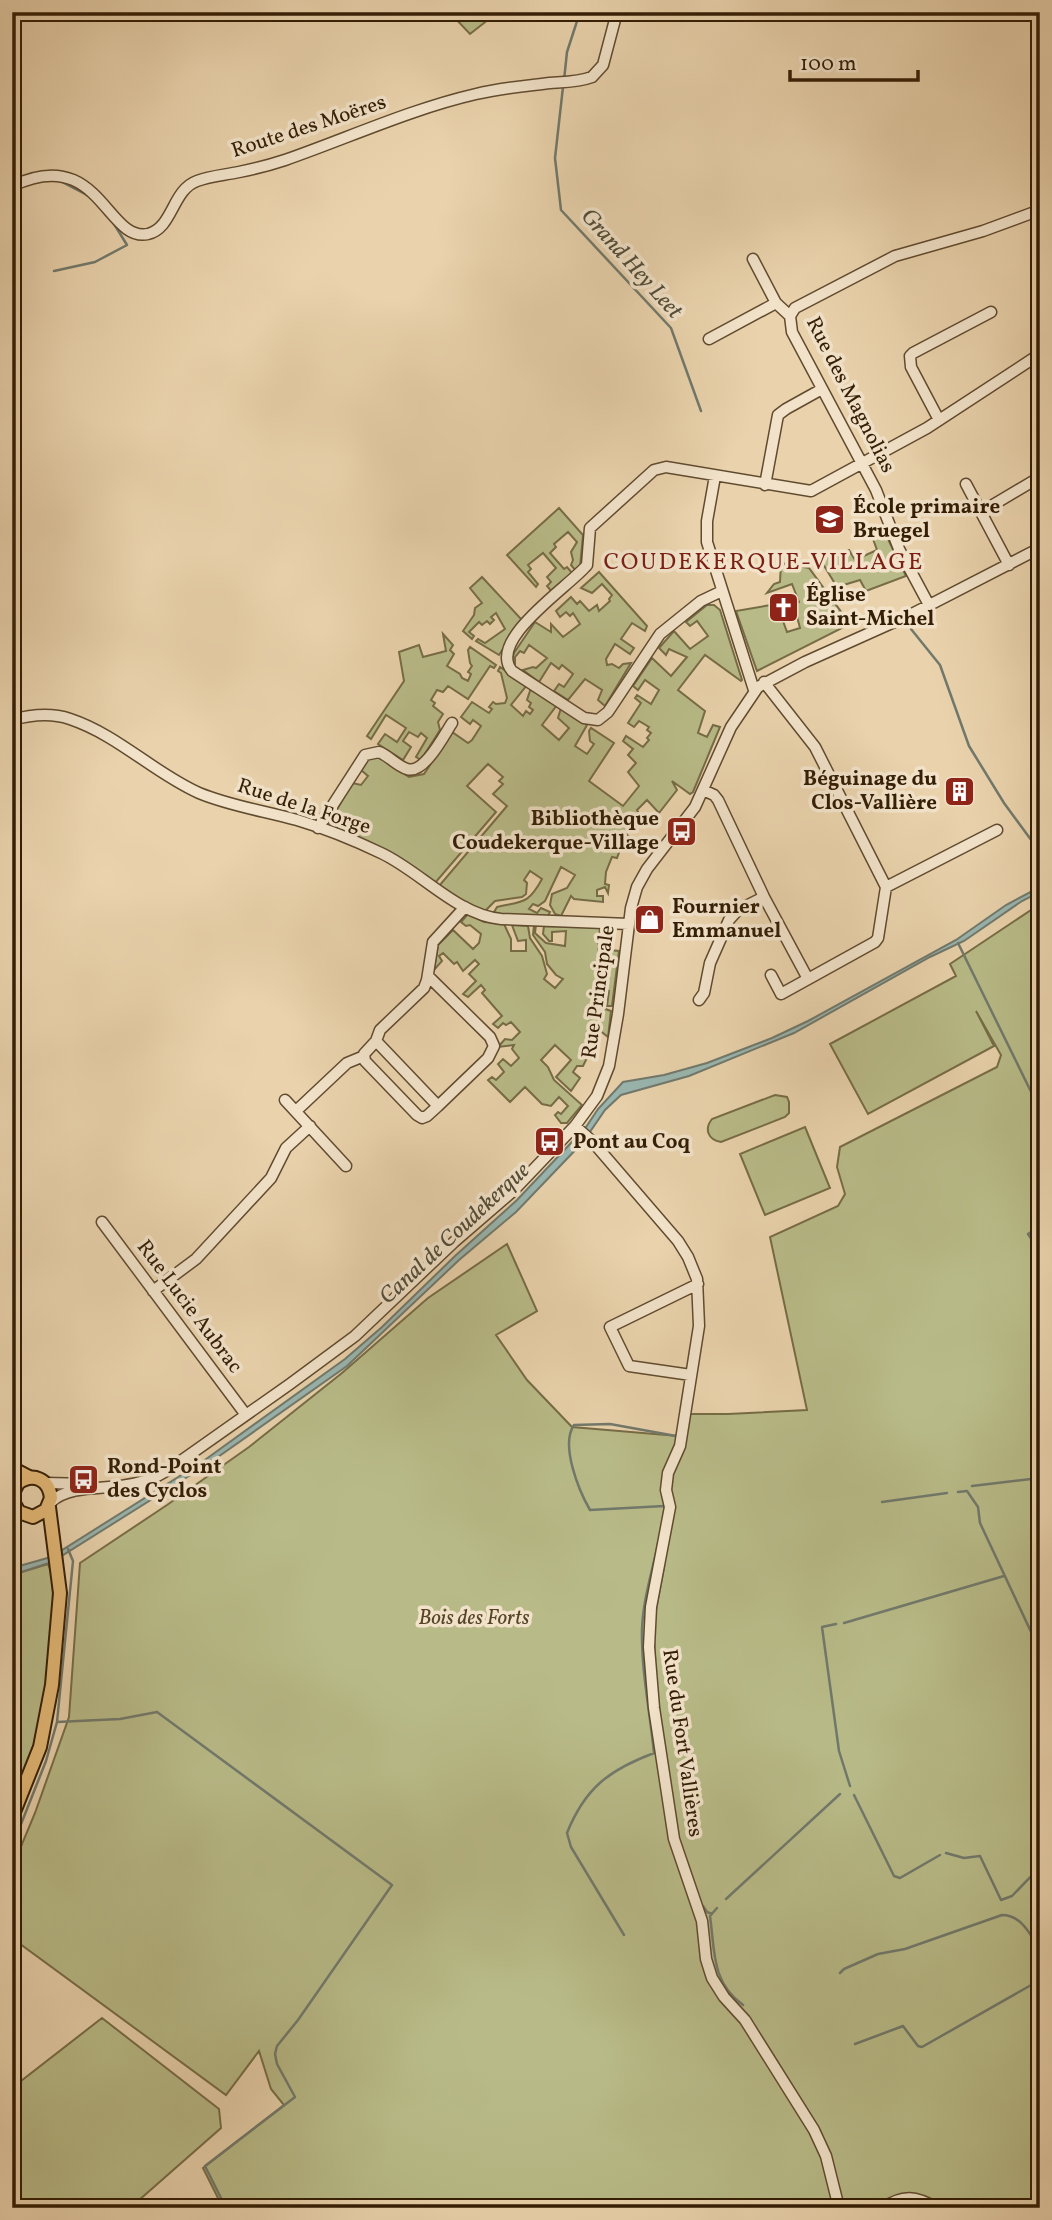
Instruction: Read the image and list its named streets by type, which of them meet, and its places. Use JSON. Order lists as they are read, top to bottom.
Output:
{
  "streets": {
    "street": [
      "Route des Moëres",
      "Rue des Magnolias",
      "Rue de la Forge",
      "Rue Principale",
      "Rue Lucie Aubrac",
      "Rue du Fort Vallières"
    ]
  },
  "crossings": [
    ["Rue des Magnolias", "Rue Principale"],
    ["Rue de la Forge", "Rue Principale"],
    ["Rue Principale", "Rue Lucie Aubrac"],
    ["Rue Principale", "Rue du Fort Vallières"]
  ],
  "districts": ["COUDEKERQUE-VILLAGE"],
  "water": ["Grand Hey Leet", "Canal de Coudekerque"],
  "parks": ["Bois des Forts"],
  "places": {
    "school or university": ["École primaire Bruegel"],
    "church": ["Église Saint-Michel"],
    "building": ["Béguinage du Clos-Vallière"],
    "bus stop": ["Bibliothèque Coudekerque-Village", "Pont au Coq", "Rond-Point des Cyclos"],
    "shop": ["Fournier Emmanuel"]
  },
  "scale_bar": "100 m"
}
